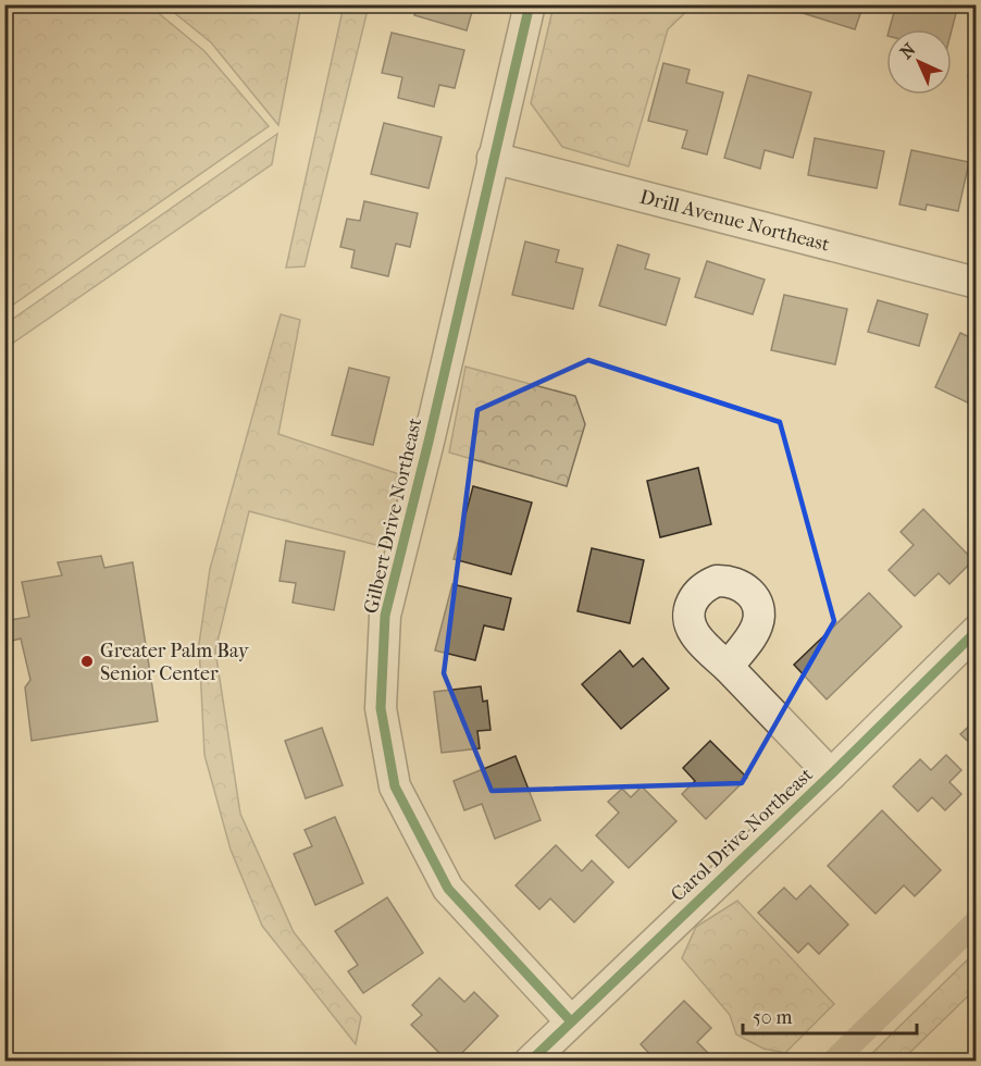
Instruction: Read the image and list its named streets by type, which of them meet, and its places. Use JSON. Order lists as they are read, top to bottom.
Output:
{
  "streets": {
    "street": ["Drill Avenue Northeast", "Gilbert Drive Northeast", "Carol Drive Northeast"]
  },
  "crossings": [
    ["Drill Avenue Northeast", "Gilbert Drive Northeast"],
    ["Gilbert Drive Northeast", "Carol Drive Northeast"]
  ],
  "places": ["Greater Palm Bay Senior Center"],
  "scale_bar": "50 m",
  "north": "top left"
}
